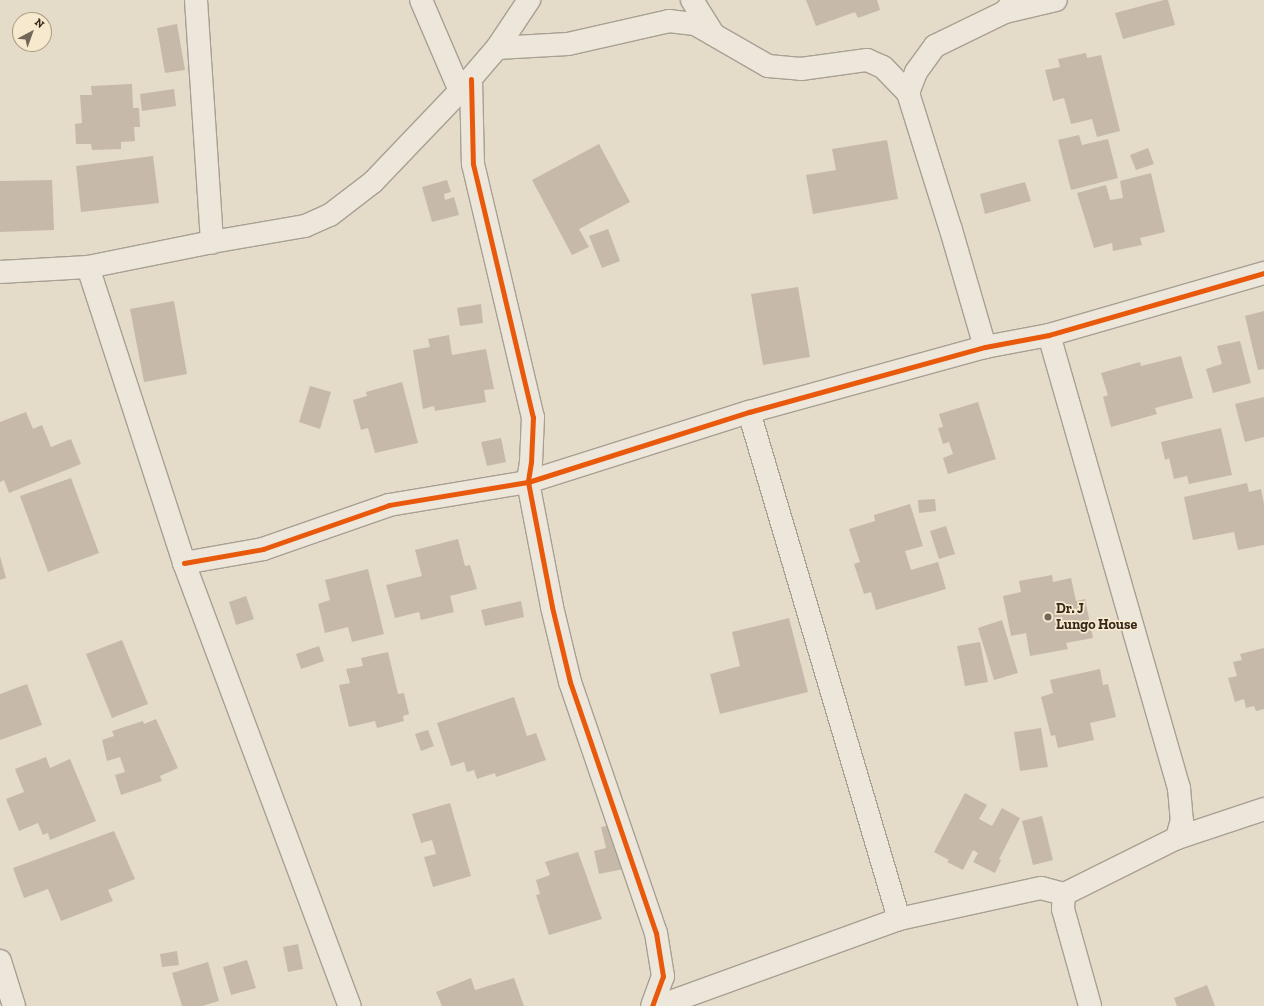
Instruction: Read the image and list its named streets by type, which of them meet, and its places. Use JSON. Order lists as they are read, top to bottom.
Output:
{
  "places": ["Dr. J Lungo House"],
  "north": "top right"
}
